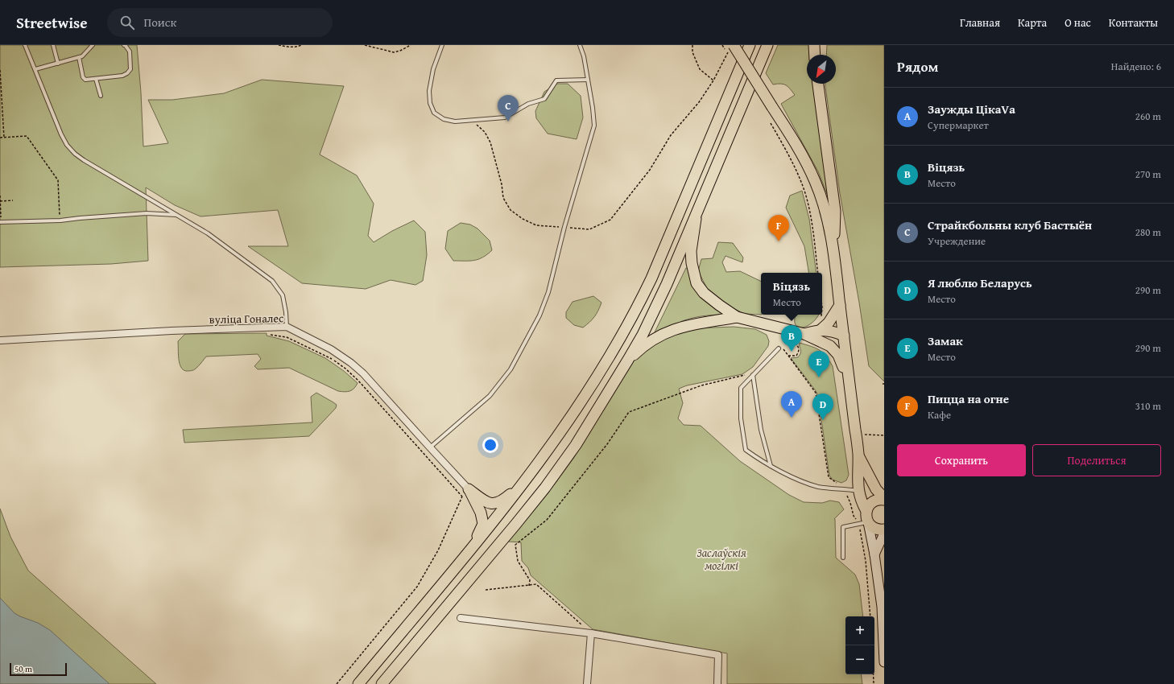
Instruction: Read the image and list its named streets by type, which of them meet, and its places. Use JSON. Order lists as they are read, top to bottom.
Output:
{
  "streets": {
    "street": ["вуліца Гоналес"]
  },
  "parks": ["Заслаўскія могілкі"],
  "scale_bar": "50 m",
  "north": "bottom left",
  "page": {
    "header": "Streetwise",
    "search": "Поиск",
    "nav": [
      "Главная",
      "Карта",
      "О нас",
      "Контакты"
    ],
    "heading": ["Рядом", "Найдено: 6"],
    "list": [
      {
        "mark": "A",
        "name": "Заужды ЦікаVа",
        "note": "Супермаркет",
        "value": "260 m"
      },
      {
        "mark": "B",
        "name": "Віцязь",
        "note": "Место",
        "value": "270 m"
      },
      {
        "mark": "C",
        "name": "Страйкбольны клуб Бастыён",
        "note": "Учреждение",
        "value": "280 m"
      },
      {
        "mark": "D",
        "name": "Я люблю Беларусь",
        "note": "Место",
        "value": "290 m"
      },
      {
        "mark": "E",
        "name": "Замак",
        "note": "Место",
        "value": "290 m"
      },
      {
        "mark": "F",
        "name": "Пицца на огне",
        "note": "Кафе",
        "value": "310 m"
      }
    ],
    "pins": [
      "C",
      "F",
      "B",
      "E",
      "A",
      "D"
    ],
    "popup": ["Віцязь", "Место"],
    "buttons": ["Сохранить", "Поделиться"],
    "map_buttons": ["+", "−"],
    "scale": "50 m"
  }
}
